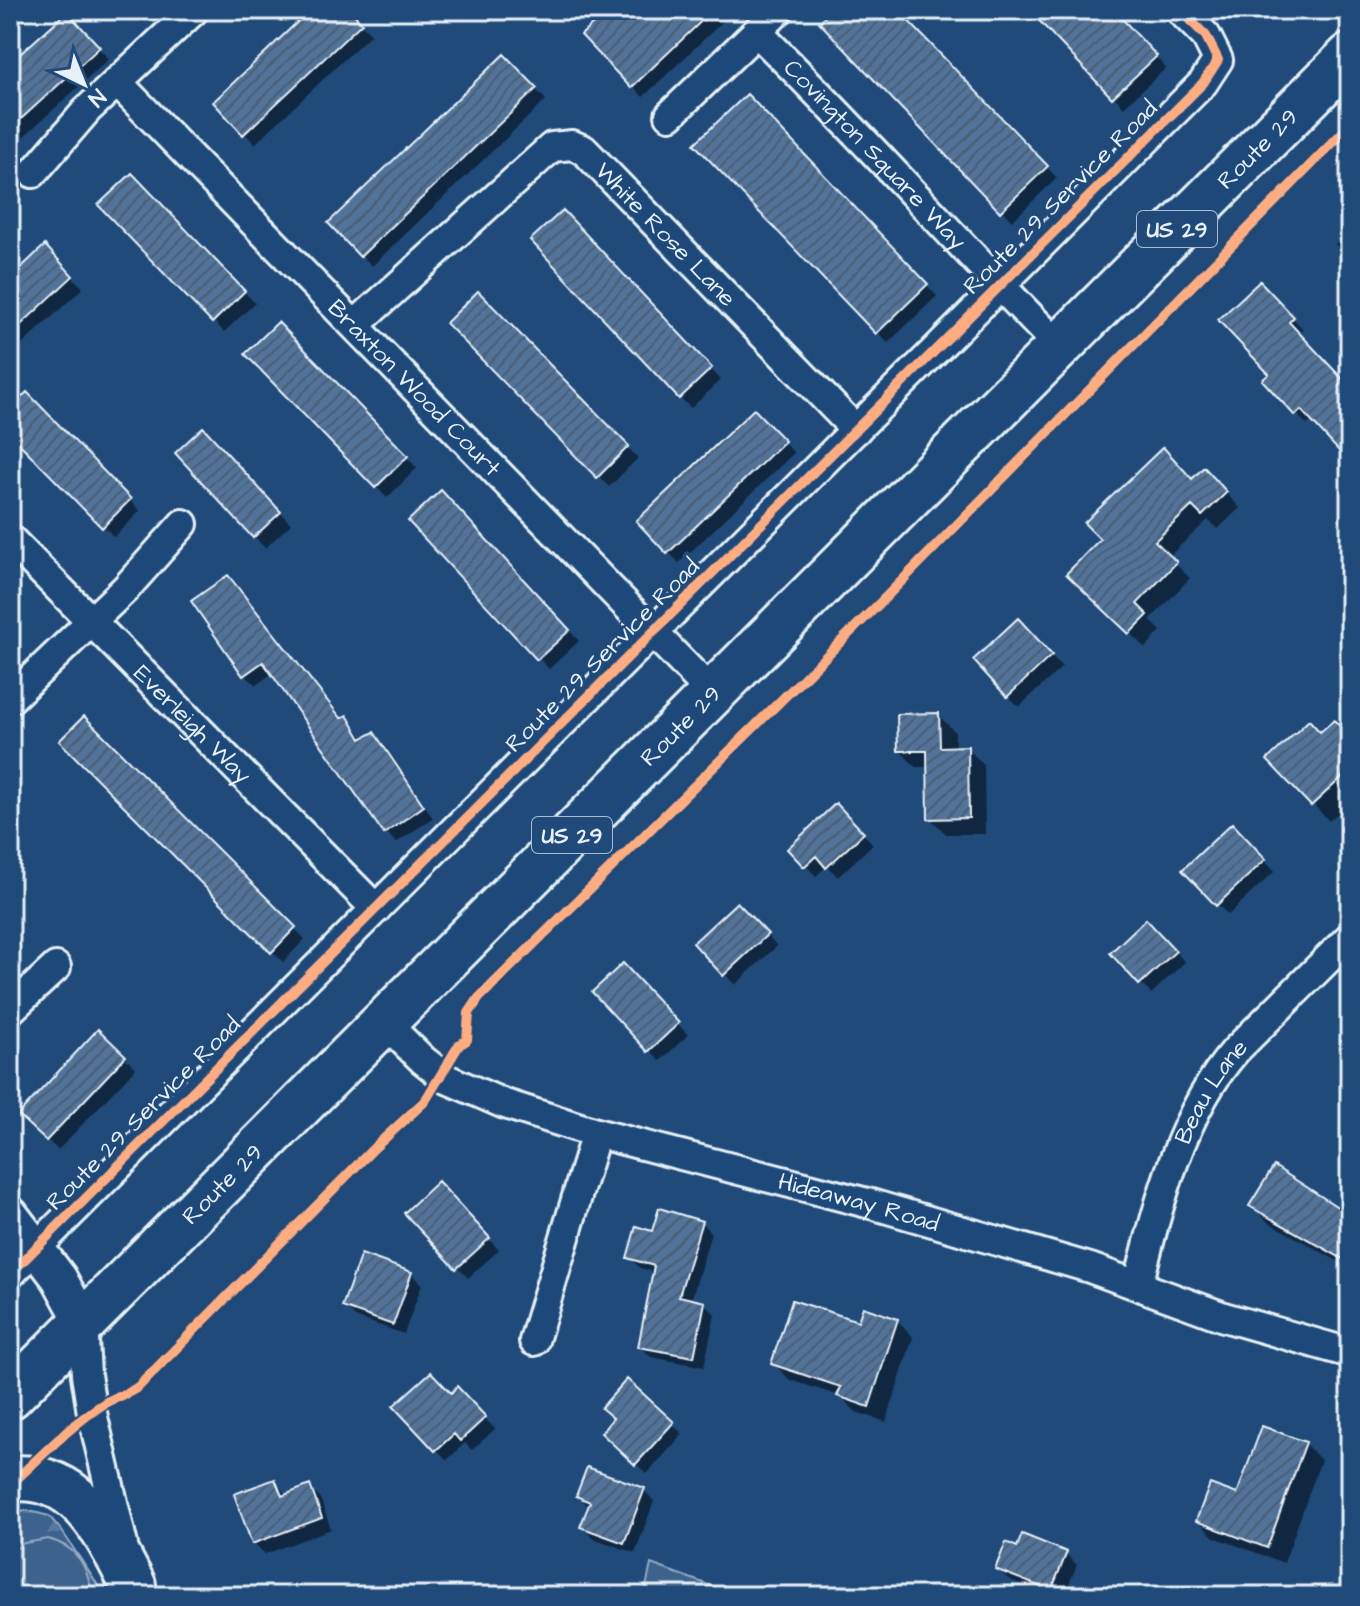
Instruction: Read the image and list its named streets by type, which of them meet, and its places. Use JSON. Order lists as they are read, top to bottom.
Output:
{
  "streets": {
    "main road": ["Route 29", "US 29"],
    "street": [
      "Covington Square Way",
      "Route 29 Service Road",
      "White Rose Lane",
      "Braxton Wood Court",
      "Everleigh Way",
      "Beau Lane",
      "Hideaway Road"
    ]
  },
  "crossings": [
    ["Route 29", "Covington Square Way"],
    ["Route 29", "Braxton Wood Court"],
    ["Route 29", "Hideaway Road"],
    ["Covington Square Way", "Route 29 Service Road"],
    ["Route 29 Service Road", "White Rose Lane"],
    ["Route 29 Service Road", "Braxton Wood Court"],
    ["Route 29 Service Road", "Everleigh Way"],
    ["White Rose Lane", "Braxton Wood Court"],
    ["Beau Lane", "Hideaway Road"]
  ],
  "north": "bottom right"
}
